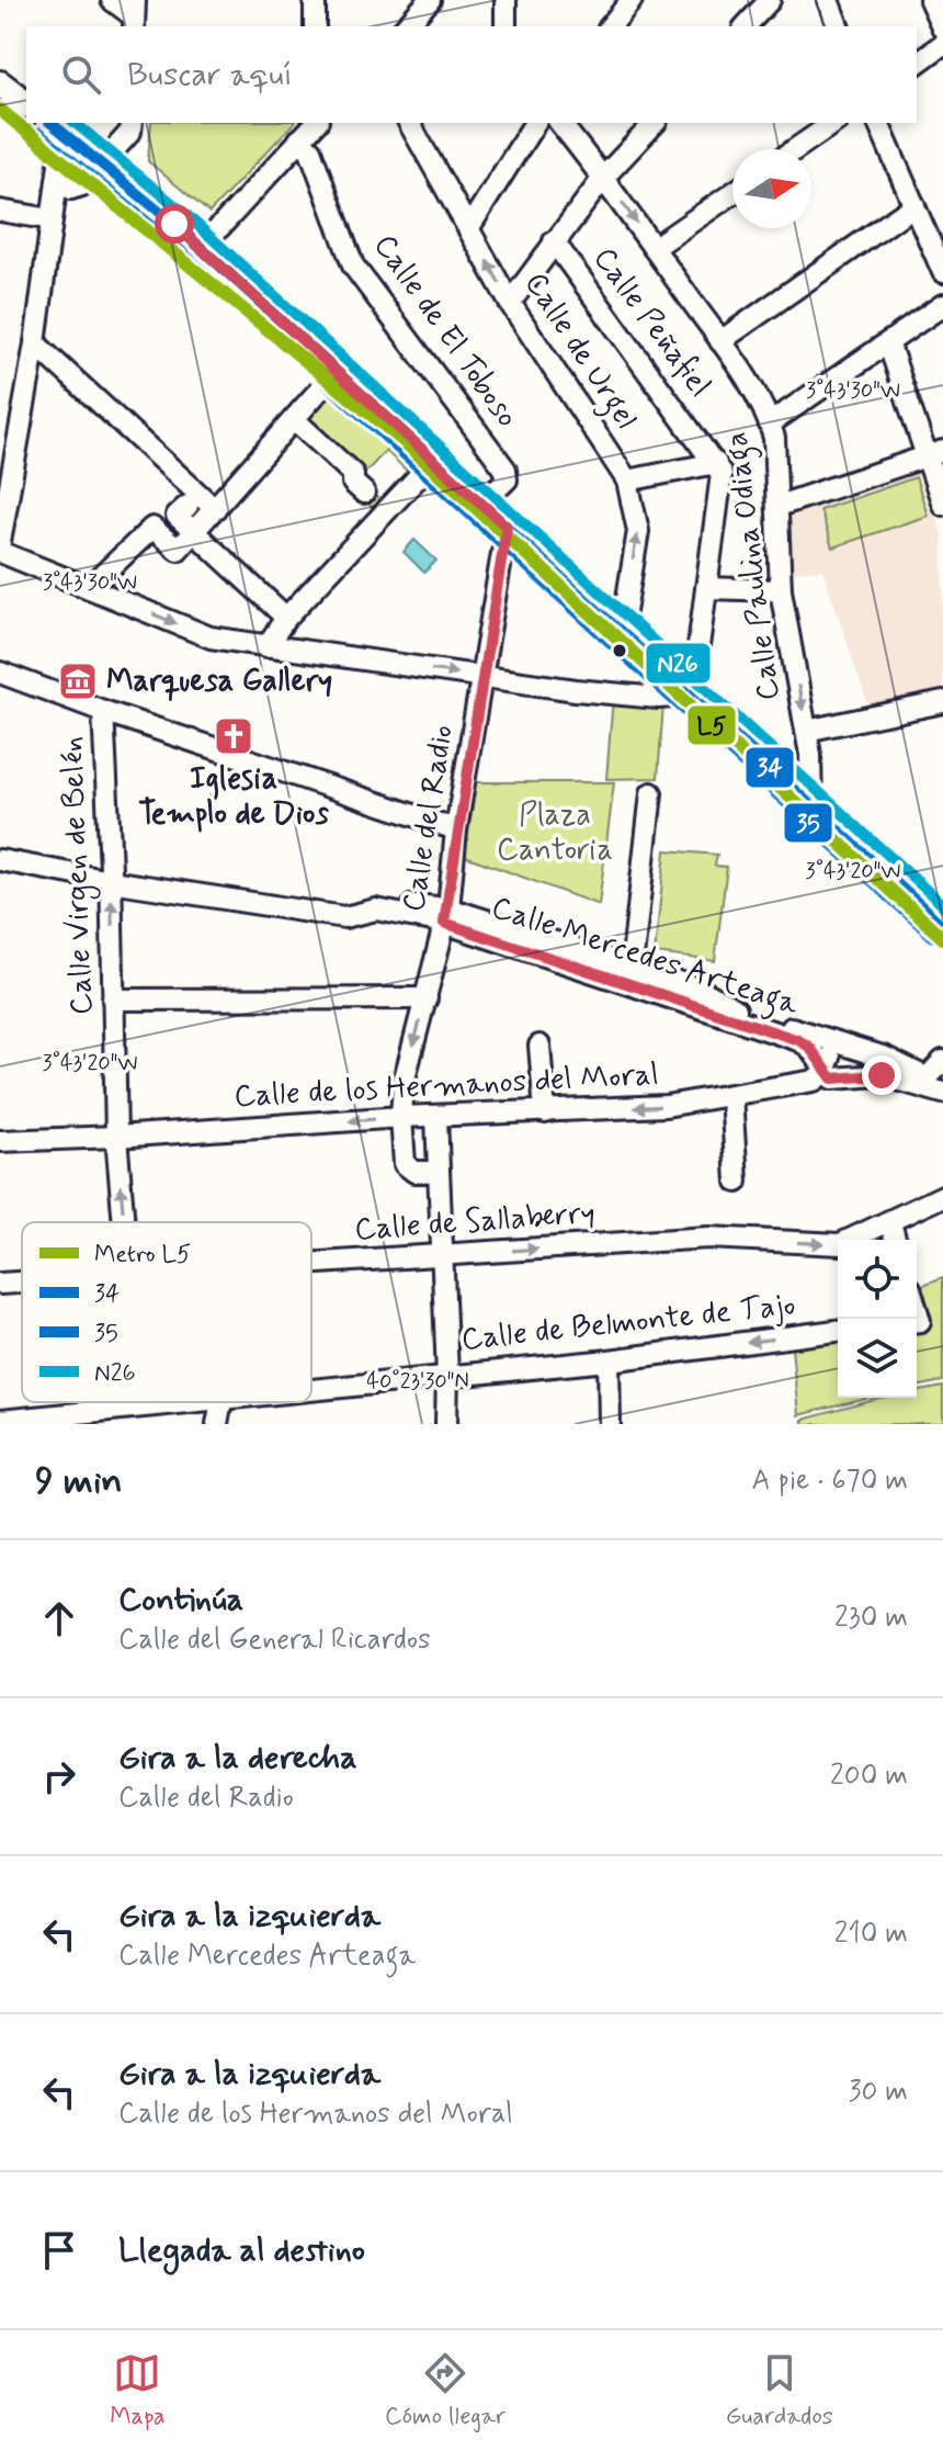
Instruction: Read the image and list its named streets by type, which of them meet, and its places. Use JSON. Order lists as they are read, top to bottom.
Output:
{
  "streets": {
    "street": [
      "Calle Peñafiel",
      "Calle de El Toboso",
      "Calle de Urgel",
      "Calle Paulina Odiaga",
      "Calle del Radio",
      "Calle Virgen de Belén",
      "Calle Mercedes Arteaga",
      "Calle de los Hermanos del Moral",
      "Calle de Sallaberry",
      "Calle de Belmonte de Tajo"
    ]
  },
  "crossings": [
    ["Calle del Radio", "Calle Mercedes Arteaga"],
    ["Calle del Radio", "Calle de los Hermanos del Moral"],
    ["Calle Virgen de Belén", "Calle Mercedes Arteaga"],
    ["Calle Virgen de Belén", "Calle de los Hermanos del Moral"],
    ["Calle Mercedes Arteaga", "Calle de los Hermanos del Moral"]
  ],
  "one_way": ["Calle Virgen de Belén", "Calle de Sallaberry"],
  "parks": ["Plaza Cantoria"],
  "places": {
    "museum": ["Marquesa Gallery"],
    "church": ["Iglesia Templo de Dios"]
  },
  "lines": [
    "metro line L5",
    "transit line 34",
    "transit line N26",
    "transit line 35"
  ],
  "legend": [
    "Metro L5",
    "34",
    "35",
    "N26"
  ],
  "north": "right",
  "page": {
    "search": "Buscar aquí",
    "heading": ["9 min", "A pie · 670 m"],
    "list": [
      ["Continúa", "Calle del General Ricardos", "230 m"],
      ["Gira a la derecha", "Calle del Radio", "200 m"],
      ["Gira a la izquierda", "Calle Mercedes Arteaga", "210 m"],
      ["Gira a la izquierda", "Calle de los Hermanos del Moral", "30 m"],
      "Llegada al destino"
    ],
    "nav": ["Mapa", "Cómo llegar", "Guardados"]
  },
  "coordinates": ["3°43'30\"W", "3°43'20\"W", "40°23'30\"N"]
}
